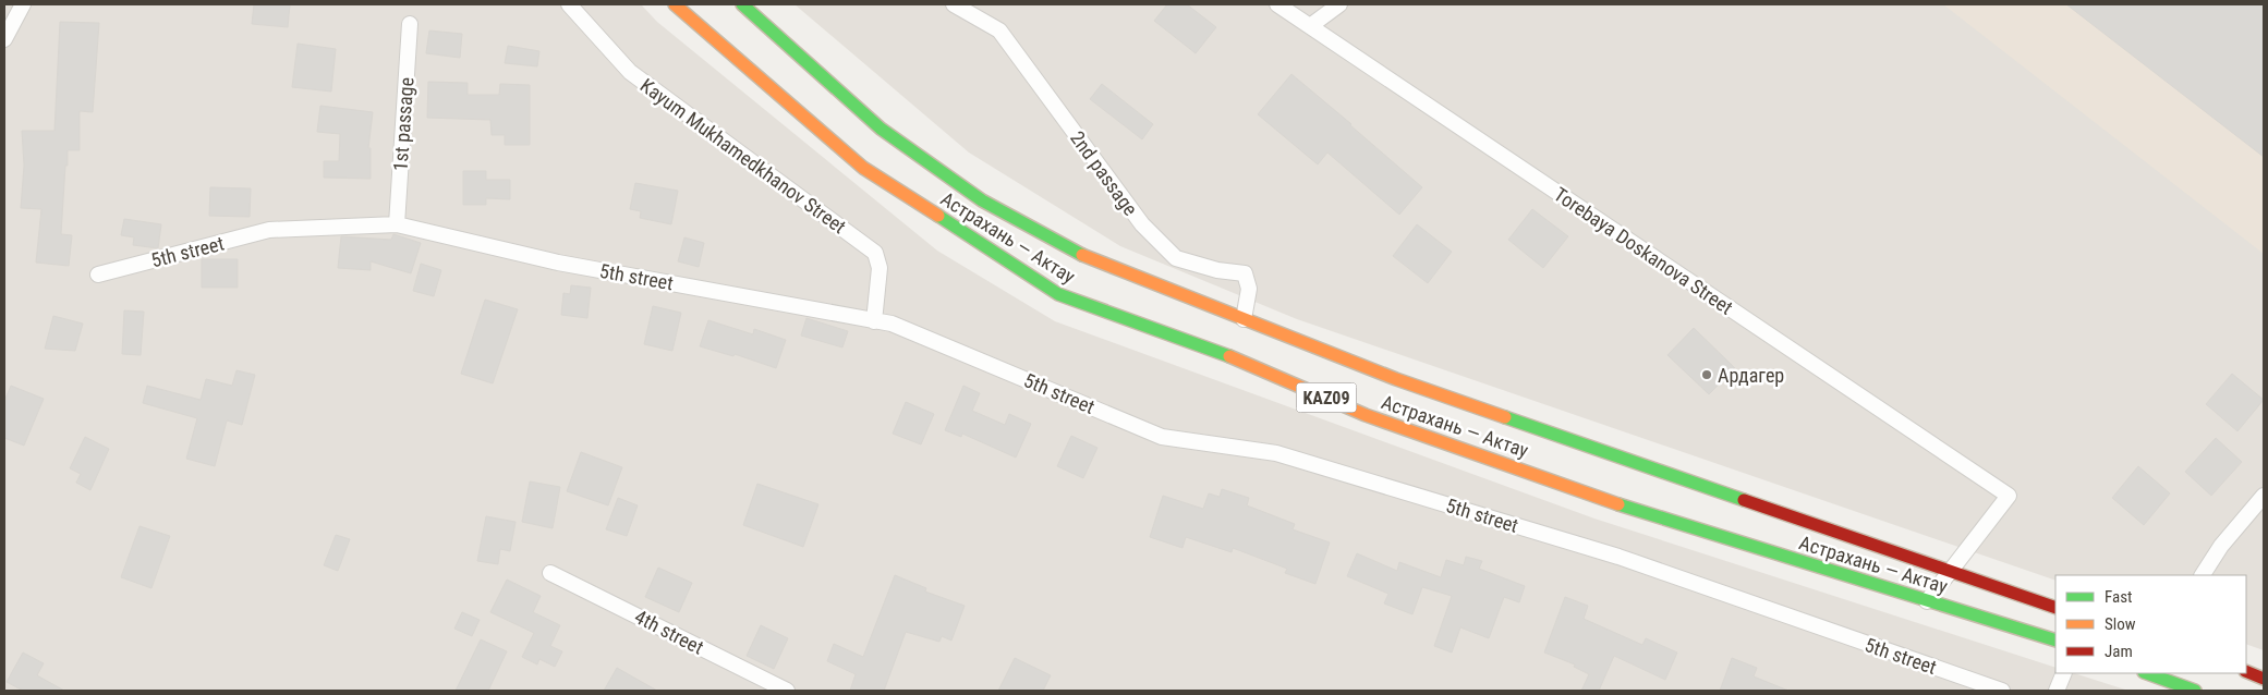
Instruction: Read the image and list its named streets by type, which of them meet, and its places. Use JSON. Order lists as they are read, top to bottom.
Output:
{
  "streets": {
    "highway": ["Астрахань — Актау", "KAZ09"],
    "street": [
      "1st passage",
      "Kayum Mukhamedkhanov Street",
      "2nd passage",
      "Torebaya Doskanova Street",
      "5th street",
      "4th street"
    ]
  },
  "crossings": [
    ["1st passage", "5th street"],
    ["Kayum Mukhamedkhanov Street", "5th street"],
    ["2nd passage", "Астрахань — Актау"],
    ["Астрахань — Актау", "Torebaya Doskanova Street"]
  ],
  "places": ["Ардагер"],
  "legend": ["Fast", "Slow", "Jam"]
}
